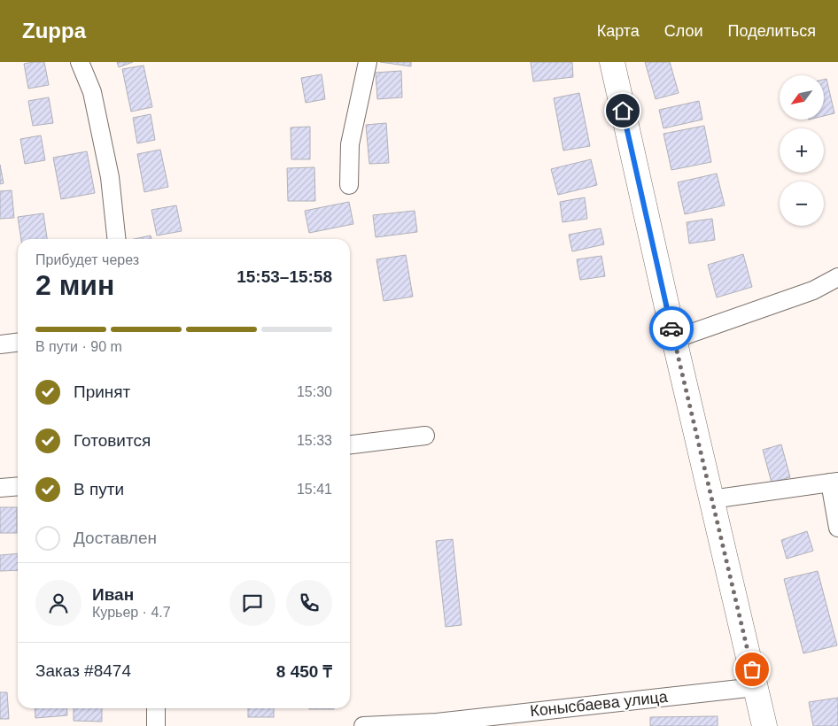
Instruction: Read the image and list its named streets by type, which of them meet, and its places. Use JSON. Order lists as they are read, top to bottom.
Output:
{
  "streets": {
    "street": ["Конысбаева улица"]
  },
  "north": "bottom left",
  "page": {
    "header": "Zuppa",
    "nav": ["Карта", "Слои", "Поделиться"],
    "map_buttons": ["+", "−"],
    "heading": ["2 мин", "Прибудет через", "15:53–15:58"],
    "panel": [
      "Иван",
      "Курьер · 4.7",
      "Заказ #8474",
      "8 450 ₸"
    ],
    "bar": "В пути · 90 m",
    "list": [
      ["Принят", "15:30"],
      ["Готовится", "15:33"],
      ["В пути", "15:41"],
      "Доставлен"
    ]
  }
}
